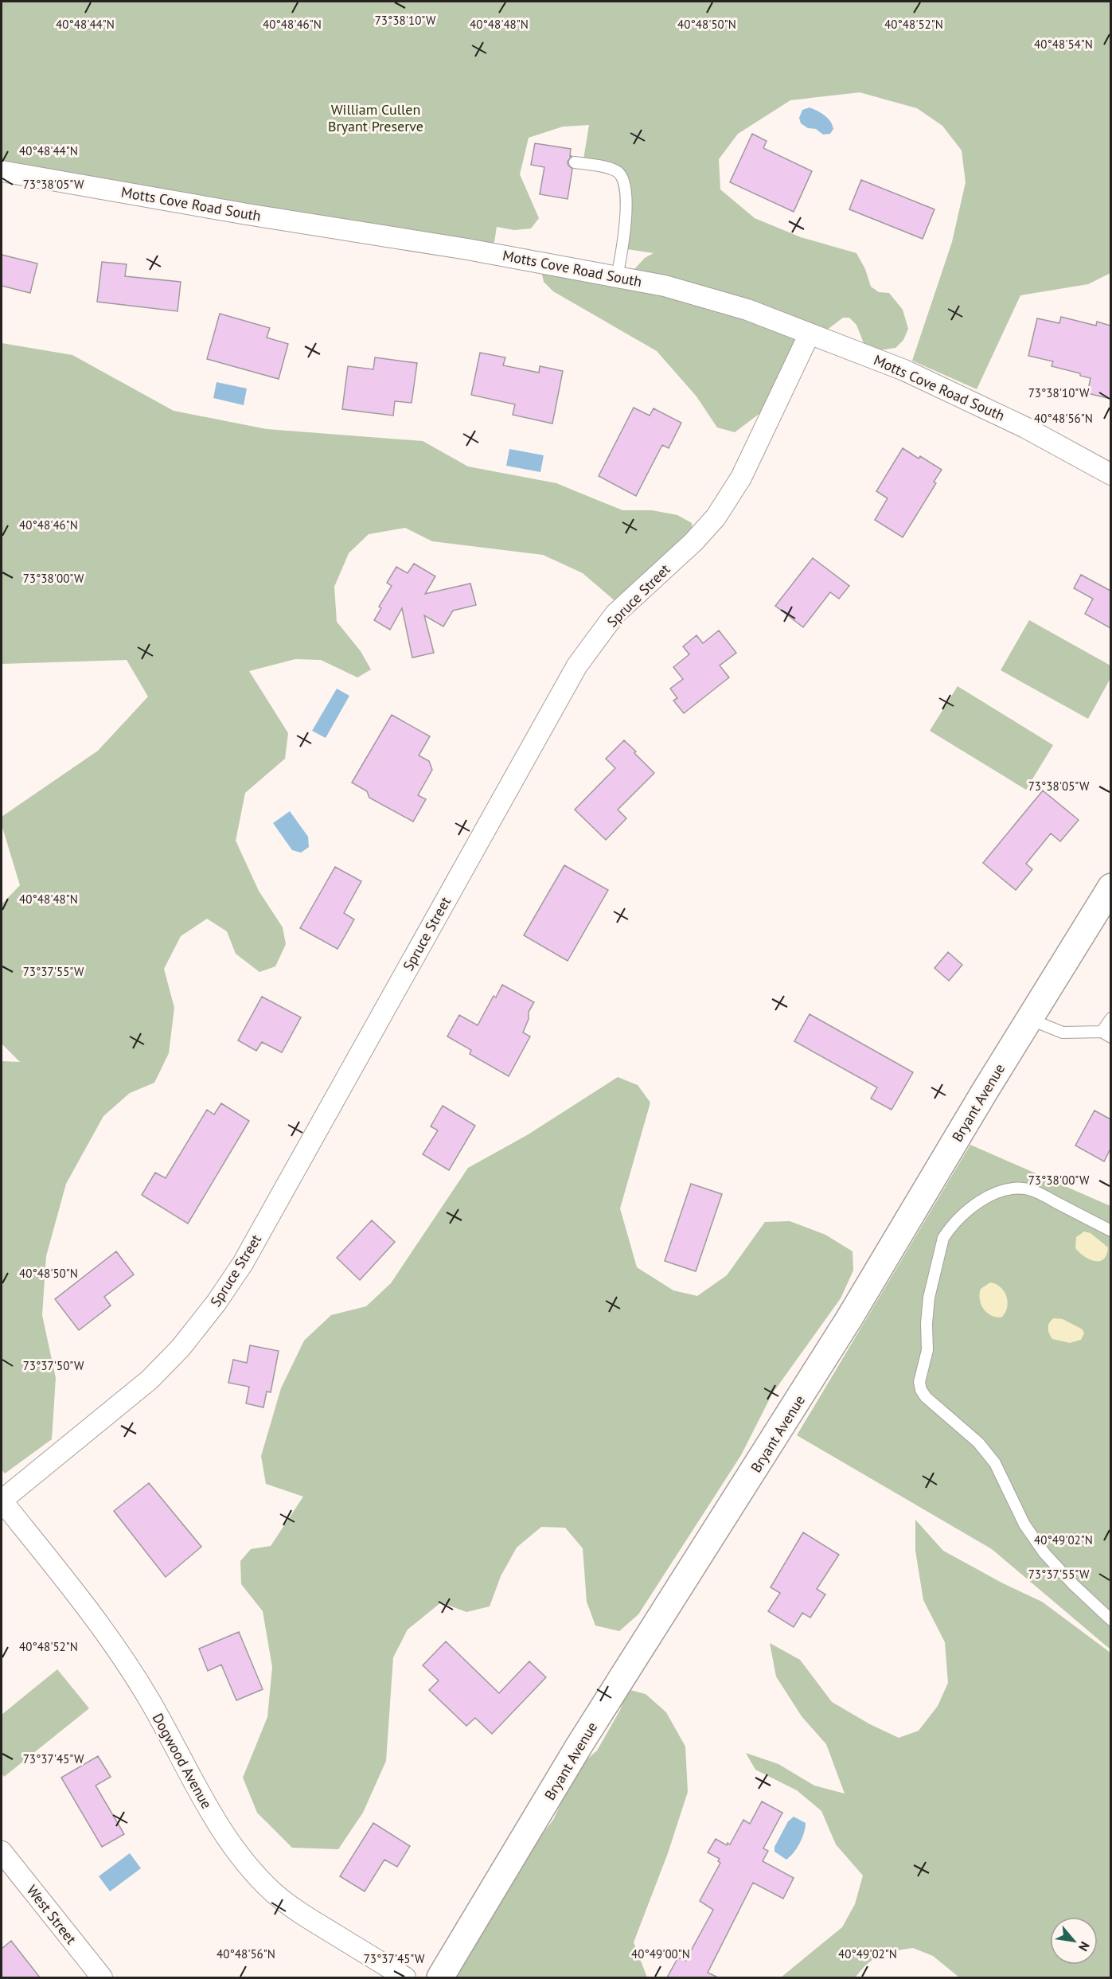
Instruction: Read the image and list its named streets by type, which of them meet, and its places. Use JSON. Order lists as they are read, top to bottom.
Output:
{
  "streets": {
    "main road": ["Bryant Avenue"],
    "street": [
      "Motts Cove Road South",
      "Spruce Street",
      "Dogwood Avenue",
      "West Street"
    ]
  },
  "crossings": [
    ["Motts Cove Road South", "Spruce Street"],
    ["Spruce Street", "Dogwood Avenue"]
  ],
  "parks": ["William Cullen Bryant Preserve"],
  "north": "bottom right",
  "coordinates": [
    "73°38'10\"W",
    "40°48'44\"N",
    "40°48'46\"N",
    "40°48'48\"N",
    "40°48'50\"N",
    "40°48'52\"N",
    "40°48'54\"N",
    "73°38'05\"W",
    "40°48'56\"N",
    "73°38'00\"W",
    "73°37'55\"W",
    "73°37'50\"W",
    "40°49'02\"N",
    "73°37'45\"W",
    "40°49'00\"N"
  ]
}
